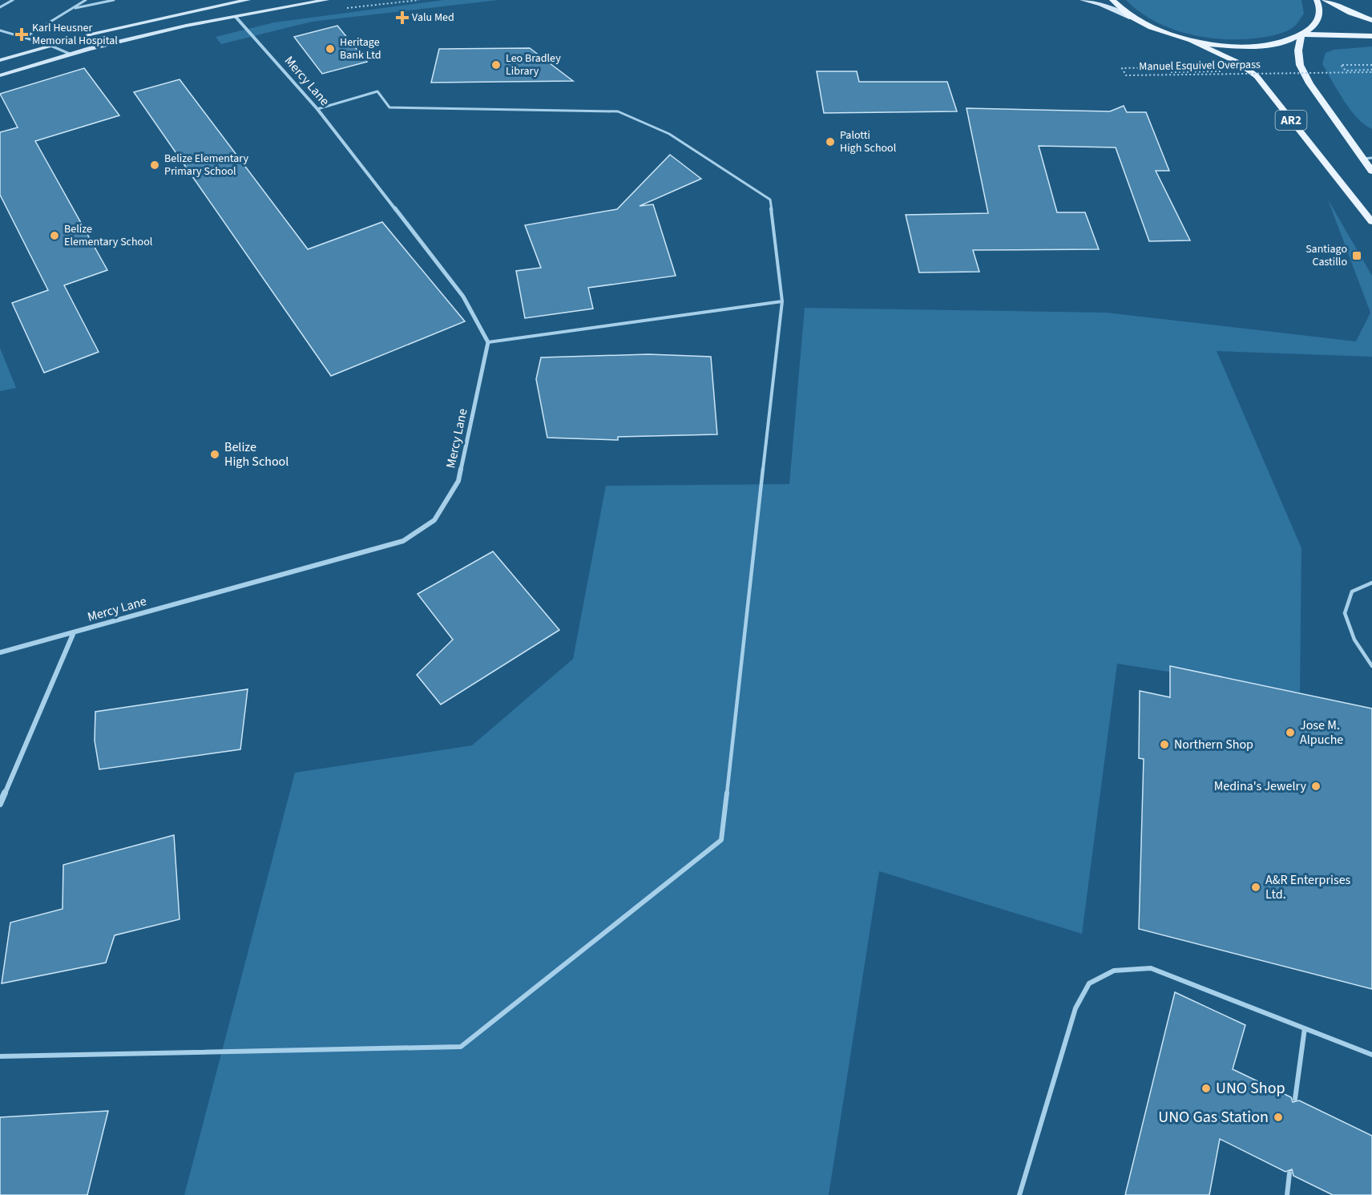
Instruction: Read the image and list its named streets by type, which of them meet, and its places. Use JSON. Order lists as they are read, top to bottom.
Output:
{
  "streets": {
    "main road": ["AR2"],
    "street": ["Mercy Lane"],
    "path": ["Manuel Esquivel Overpass"]
  },
  "places": {
    "health": ["Valu Med", "Karl Heusner Memorial Hospital"],
    "other": [
      "Heritage Bank Ltd",
      "Leo Bradley Library",
      "Palotti High School",
      "Belize Elementary Primary School",
      "Belize Elementary School",
      "Belize High School",
      "Jose M. Alpuche",
      "Northern Shop",
      "Medina's Jewelry",
      "A&R Enterprises Ltd.",
      "UNO Shop",
      "UNO Gas Station"
    ],
    "transit": ["Santiago Castillo"]
  }
}
